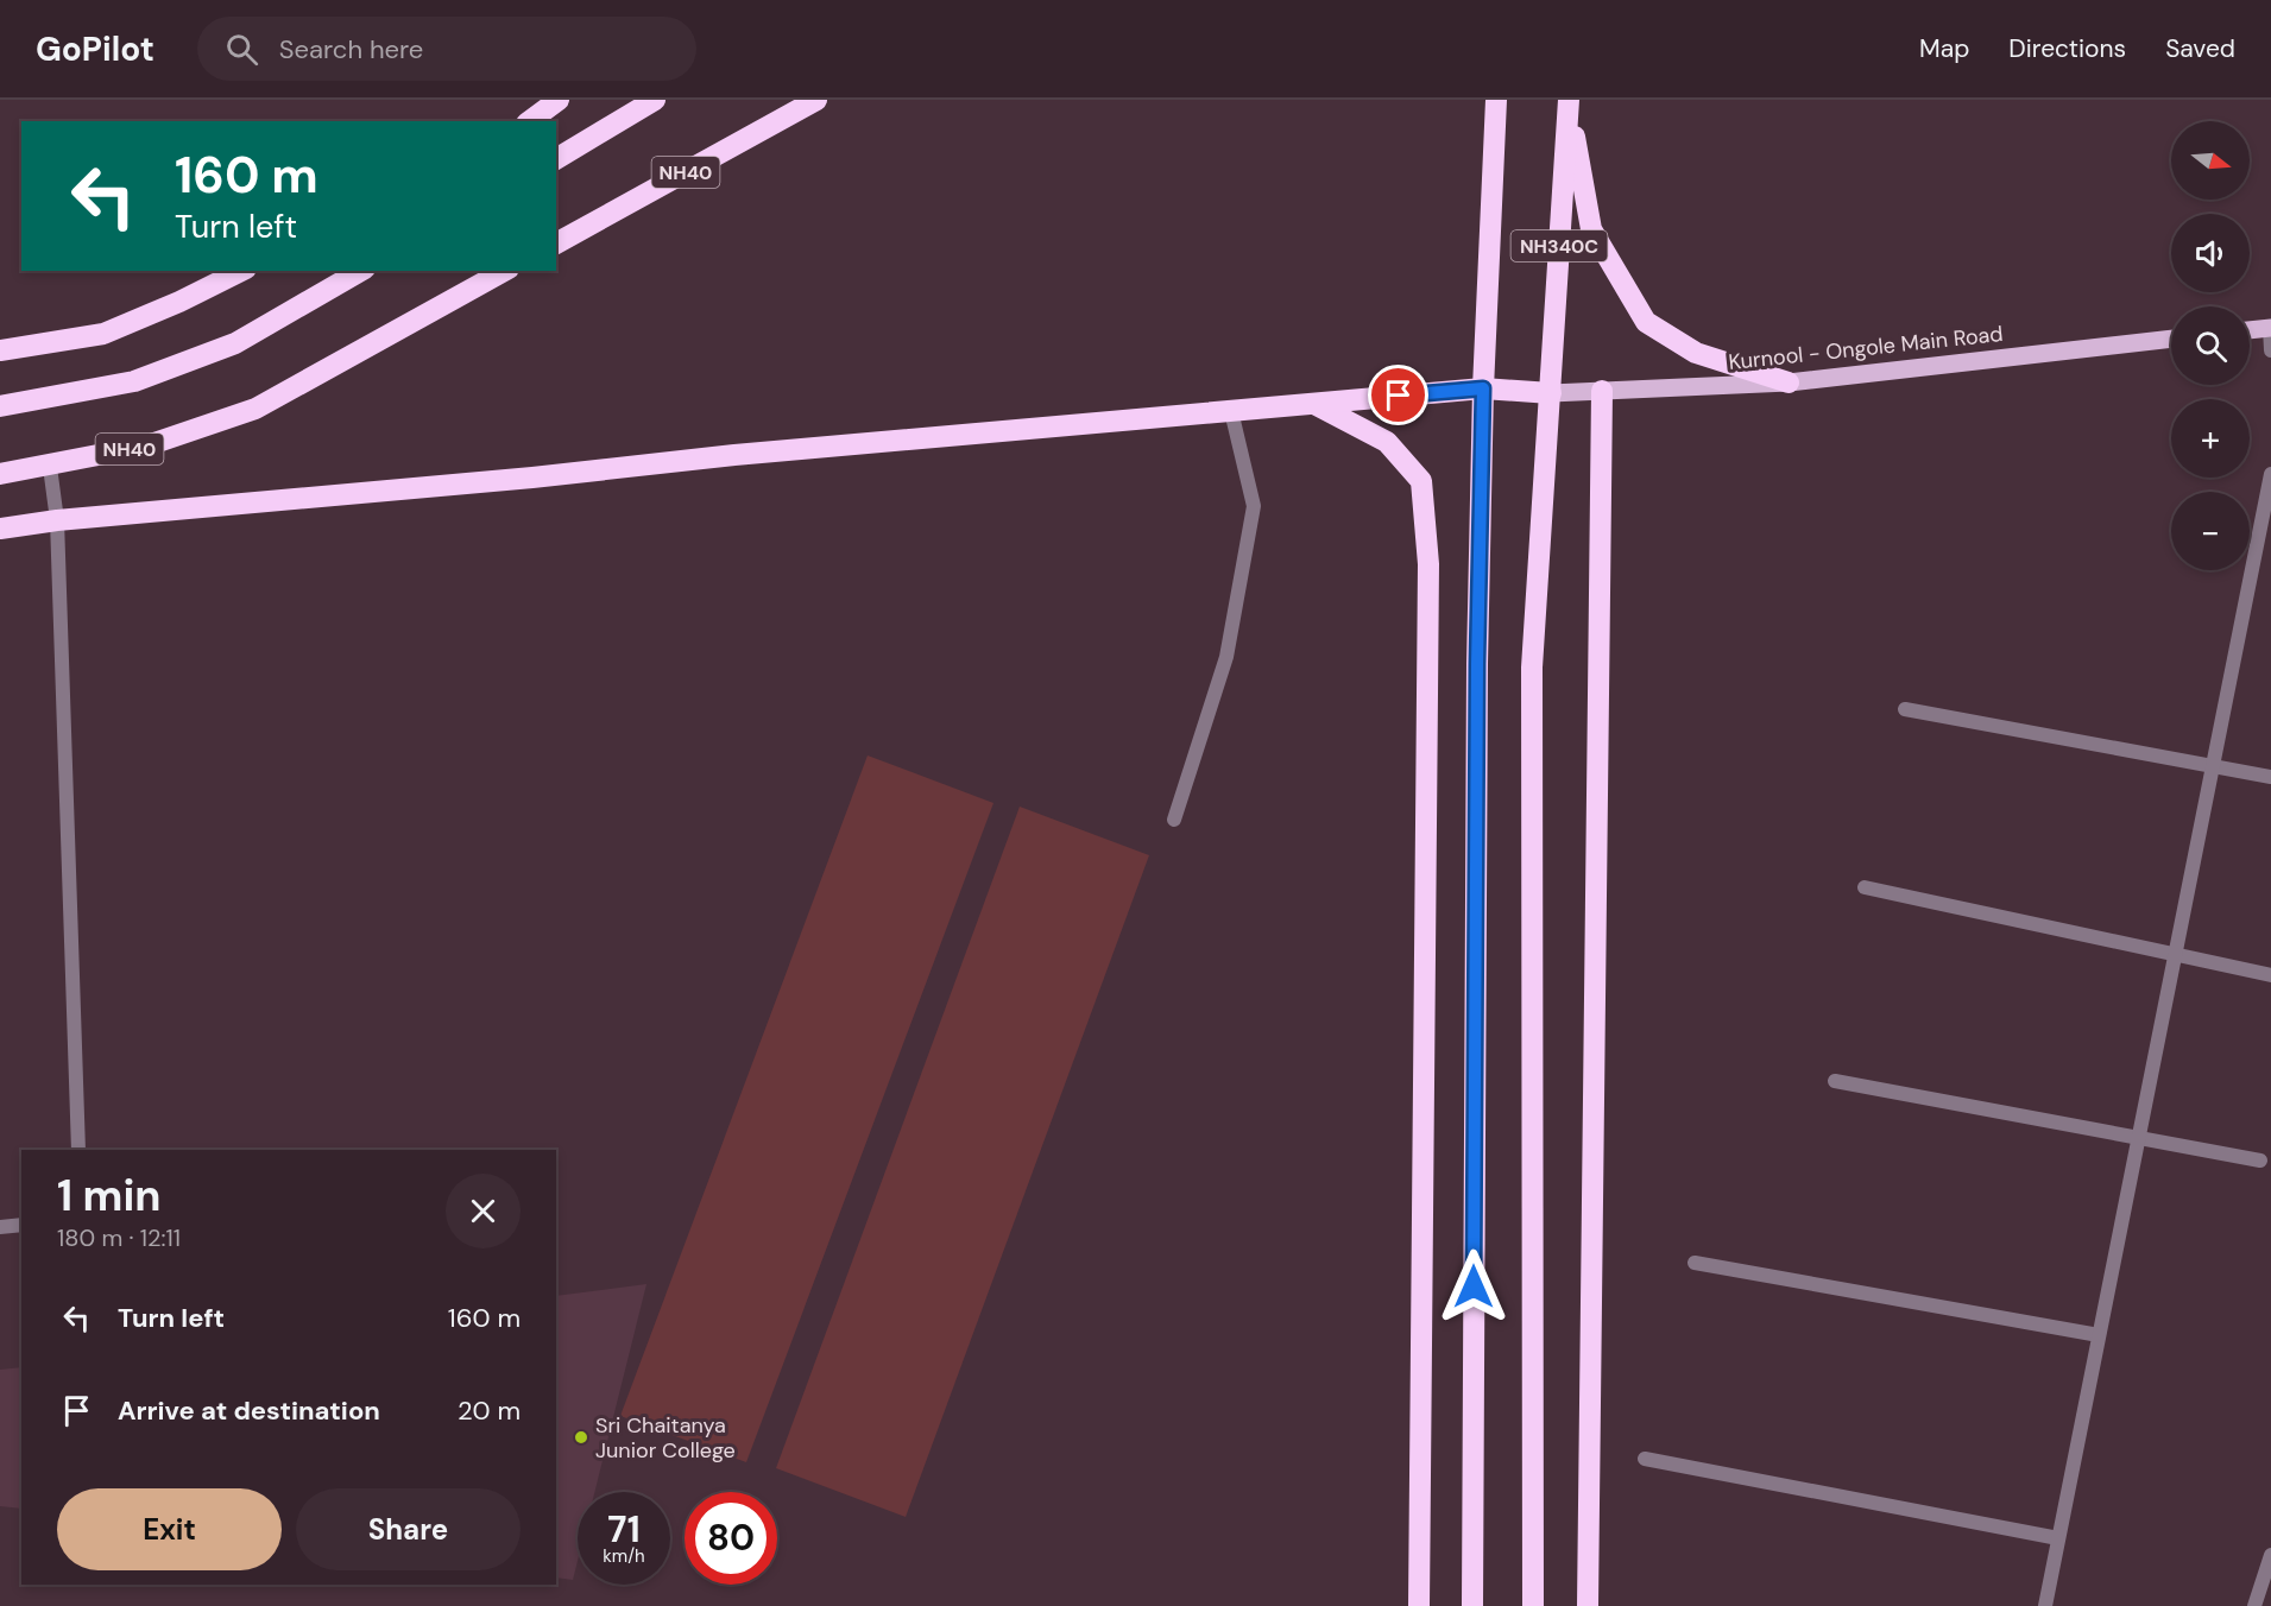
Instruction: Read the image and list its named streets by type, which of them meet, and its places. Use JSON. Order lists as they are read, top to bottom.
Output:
{
  "streets": {
    "highway": ["NH40", "NH340C"],
    "main road": ["Kurnool - Ongole Main Road"]
  },
  "crossings": [
    ["NH340C", "Kurnool - Ongole Main Road"]
  ],
  "places": ["Sri Chaitanya Junior College"],
  "north": "right",
  "page": {
    "header": "GoPilot",
    "search": "Search here",
    "nav": ["Map", "Directions", "Saved"],
    "map_buttons": ["+", "−"],
    "turn": ["160 m", "Turn left"],
    "heading": ["1 min", "180 m · 12:11"],
    "list": [
      {
        "name": "Turn left",
        "value": "160 m"
      },
      {
        "name": "Arrive at destination",
        "value": "20 m"
      }
    ],
    "buttons": ["Exit", "Share"],
    "speed": "71 km/h",
    "limit": "80"
  }
}
